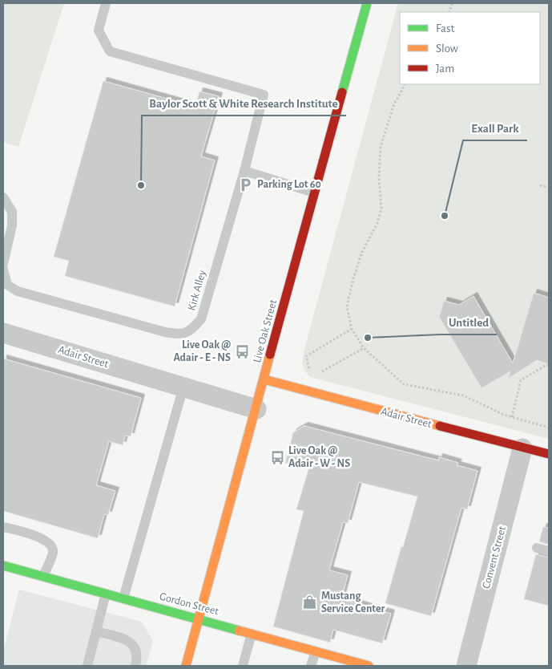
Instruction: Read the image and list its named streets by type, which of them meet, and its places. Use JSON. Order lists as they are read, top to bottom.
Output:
{
  "streets": {
    "street": [
      "Live Oak Street",
      "Adair Street",
      "Convent Street",
      "Gordon Street"
    ],
    "lane": ["Kirk Alley"]
  },
  "crossings": [
    ["Live Oak Street", "Adair Street"],
    ["Live Oak Street", "Gordon Street"],
    ["Adair Street", "Convent Street"]
  ],
  "places": {
    "parking": ["Parking Lot 60"],
    "other": ["Baylor Scott & White Research Institute", "Exall Park", "Untitled"],
    "bus stop": ["Live Oak @ Adair - E - NS", "Live Oak @ Adair - W - NS"],
    "shop": ["Mustang Service Center"]
  },
  "legend": ["Fast", "Slow", "Jam"]
}
